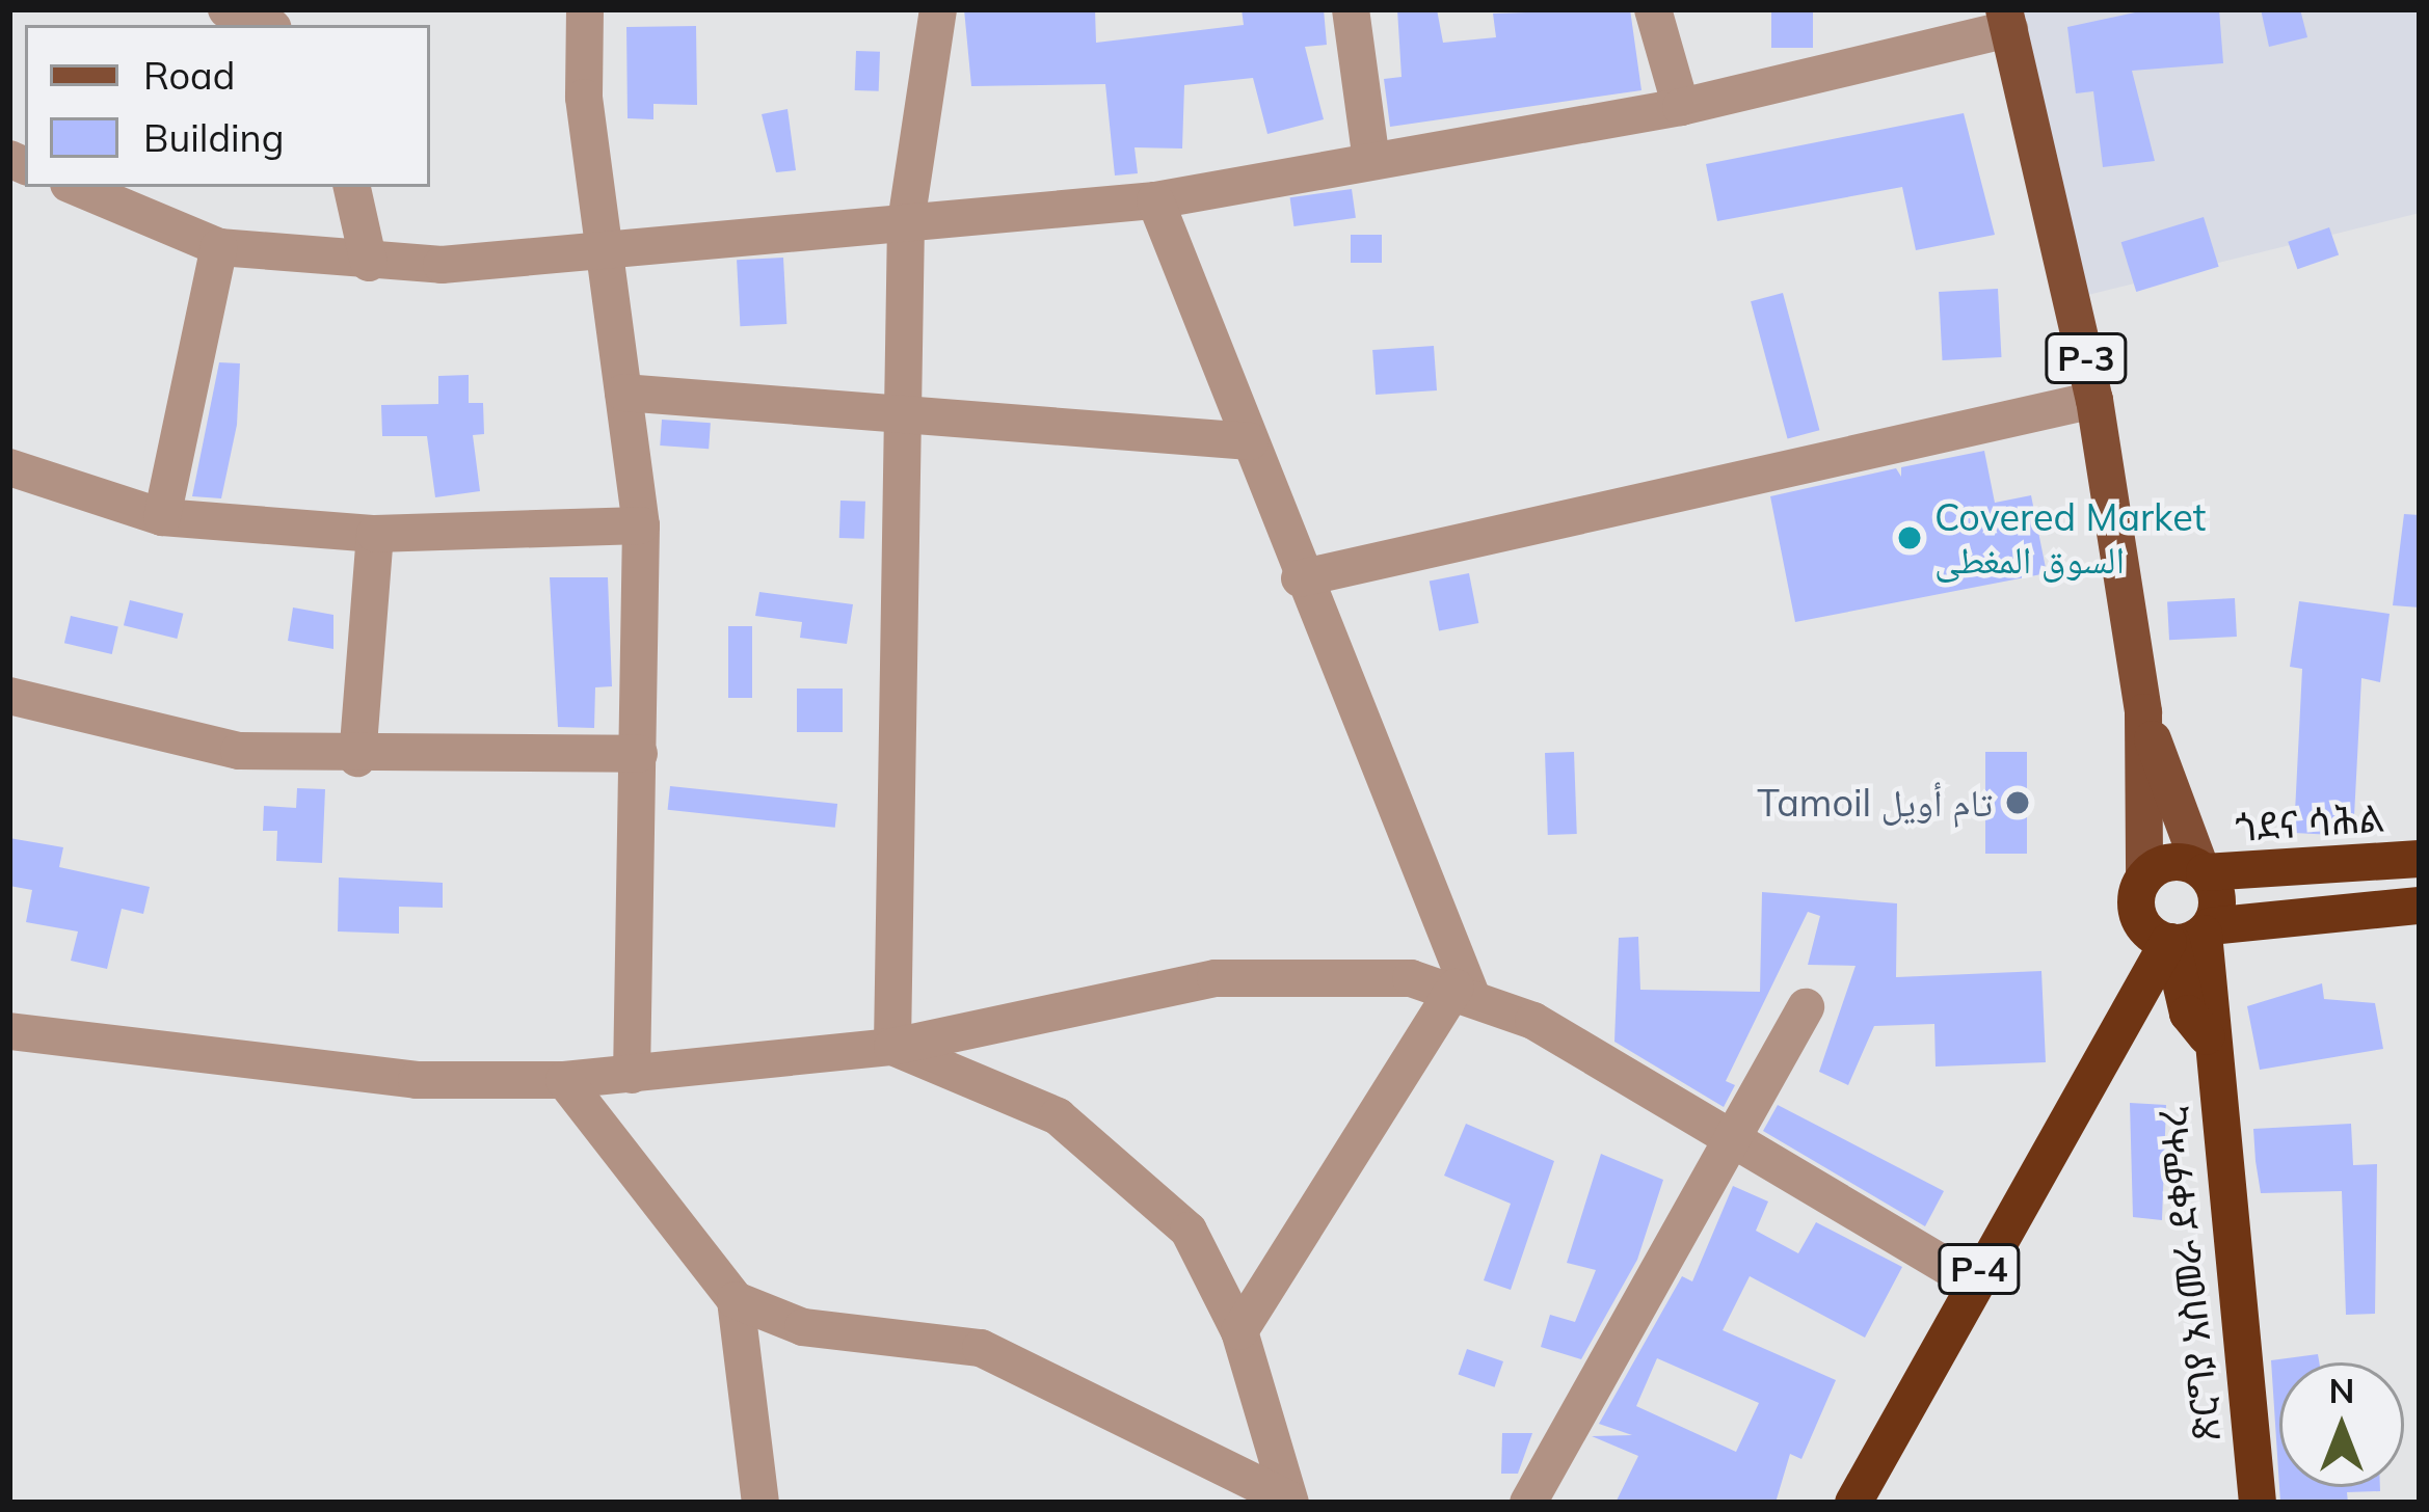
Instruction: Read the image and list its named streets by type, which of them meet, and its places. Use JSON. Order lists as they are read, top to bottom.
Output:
{
  "streets": {
    "highway": ["ጎደና ሳሕል", "P-4", "ጽርግያ አስመራ ደቀምሓረ"],
    "main road": ["P-3"]
  },
  "crossings": [
    ["P-3", "ጎደና ሳሕል"],
    ["P-4", "ጽርግያ አስመራ ደቀምሓረ"]
  ],
  "places": ["Covered Market السوق المغطى", "Tamoil تام أويل"],
  "legend": ["Road", "Building"],
  "north": "top"
}
